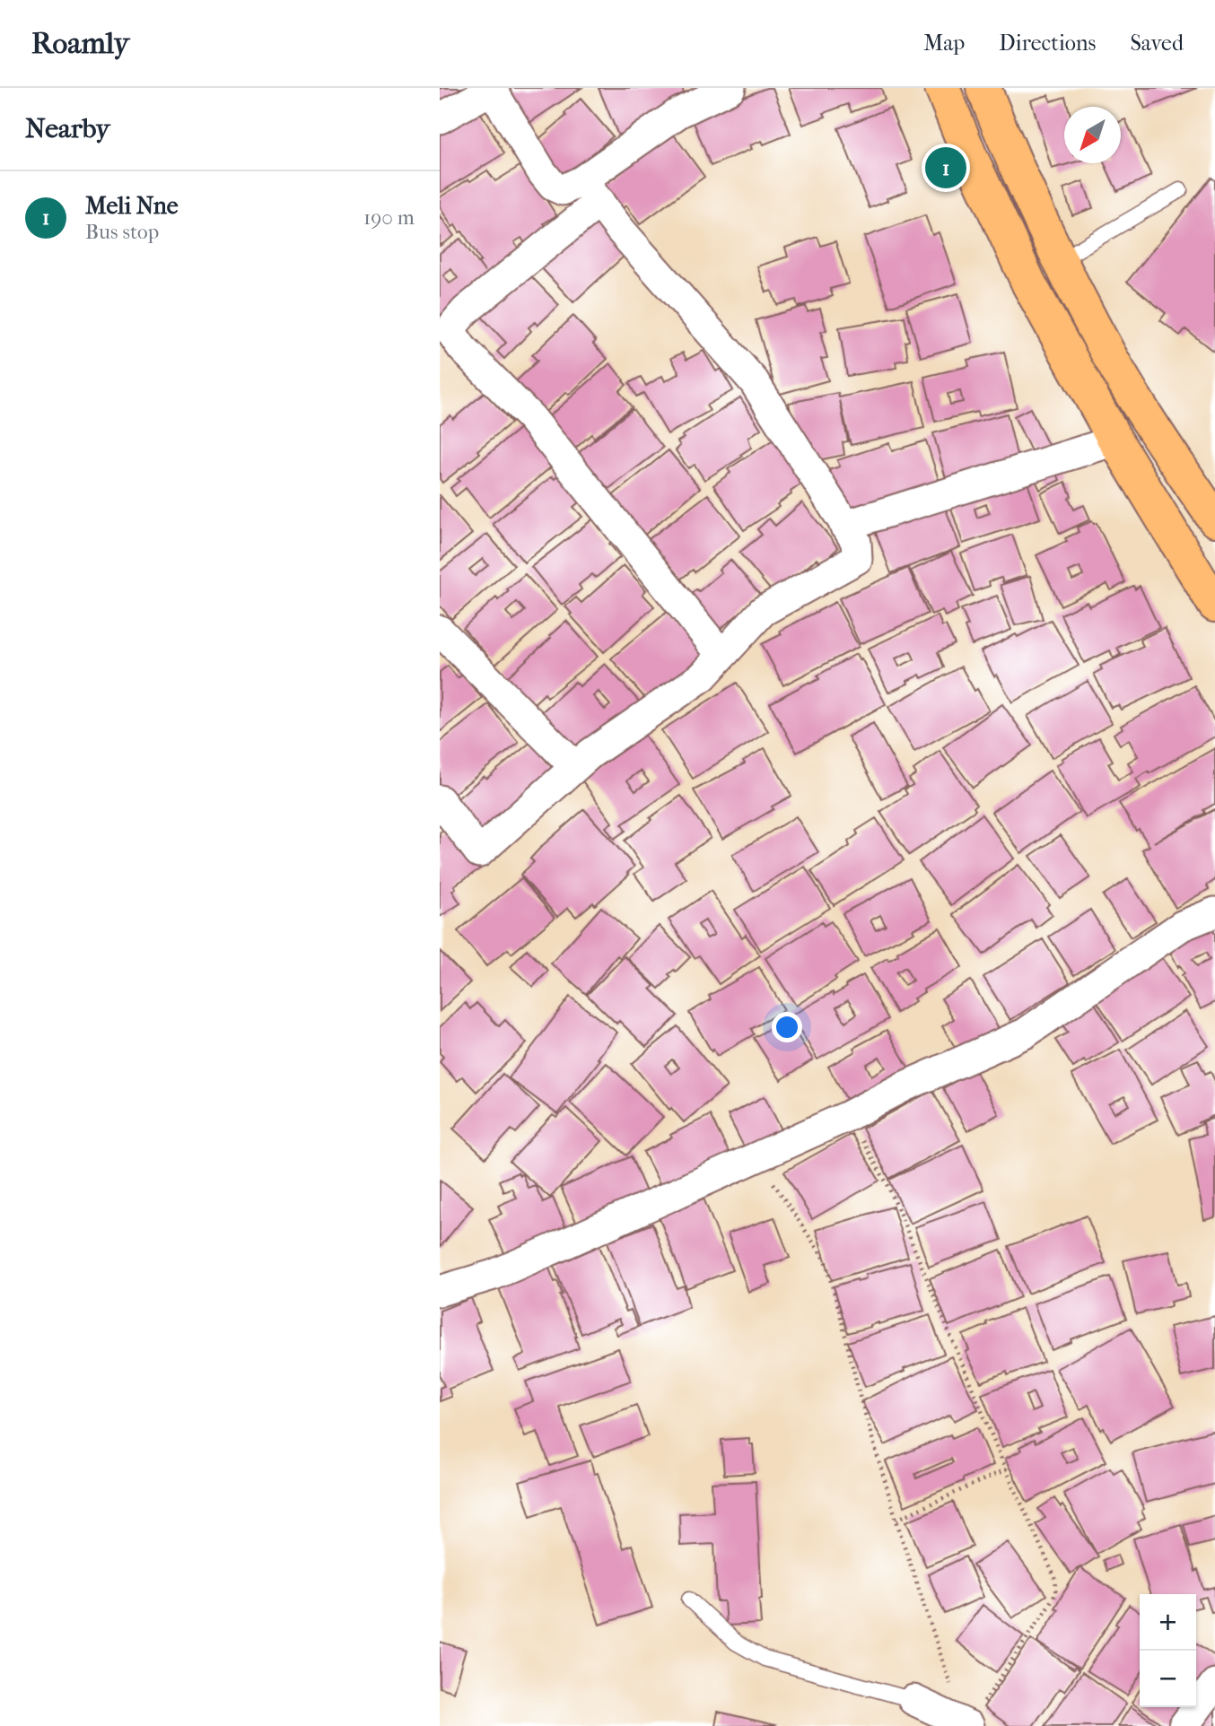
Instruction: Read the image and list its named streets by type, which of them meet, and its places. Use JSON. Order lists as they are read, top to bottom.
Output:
{
  "north": "bottom left",
  "page": {
    "header": "Roamly",
    "nav": ["Map", "Directions", "Saved"],
    "heading": "Nearby",
    "pins": "1",
    "list": [
      {
        "mark": "1",
        "name": "Meli Nne",
        "note": "Bus stop",
        "value": "190 m"
      }
    ],
    "map_buttons": ["+", "−"]
  }
}
